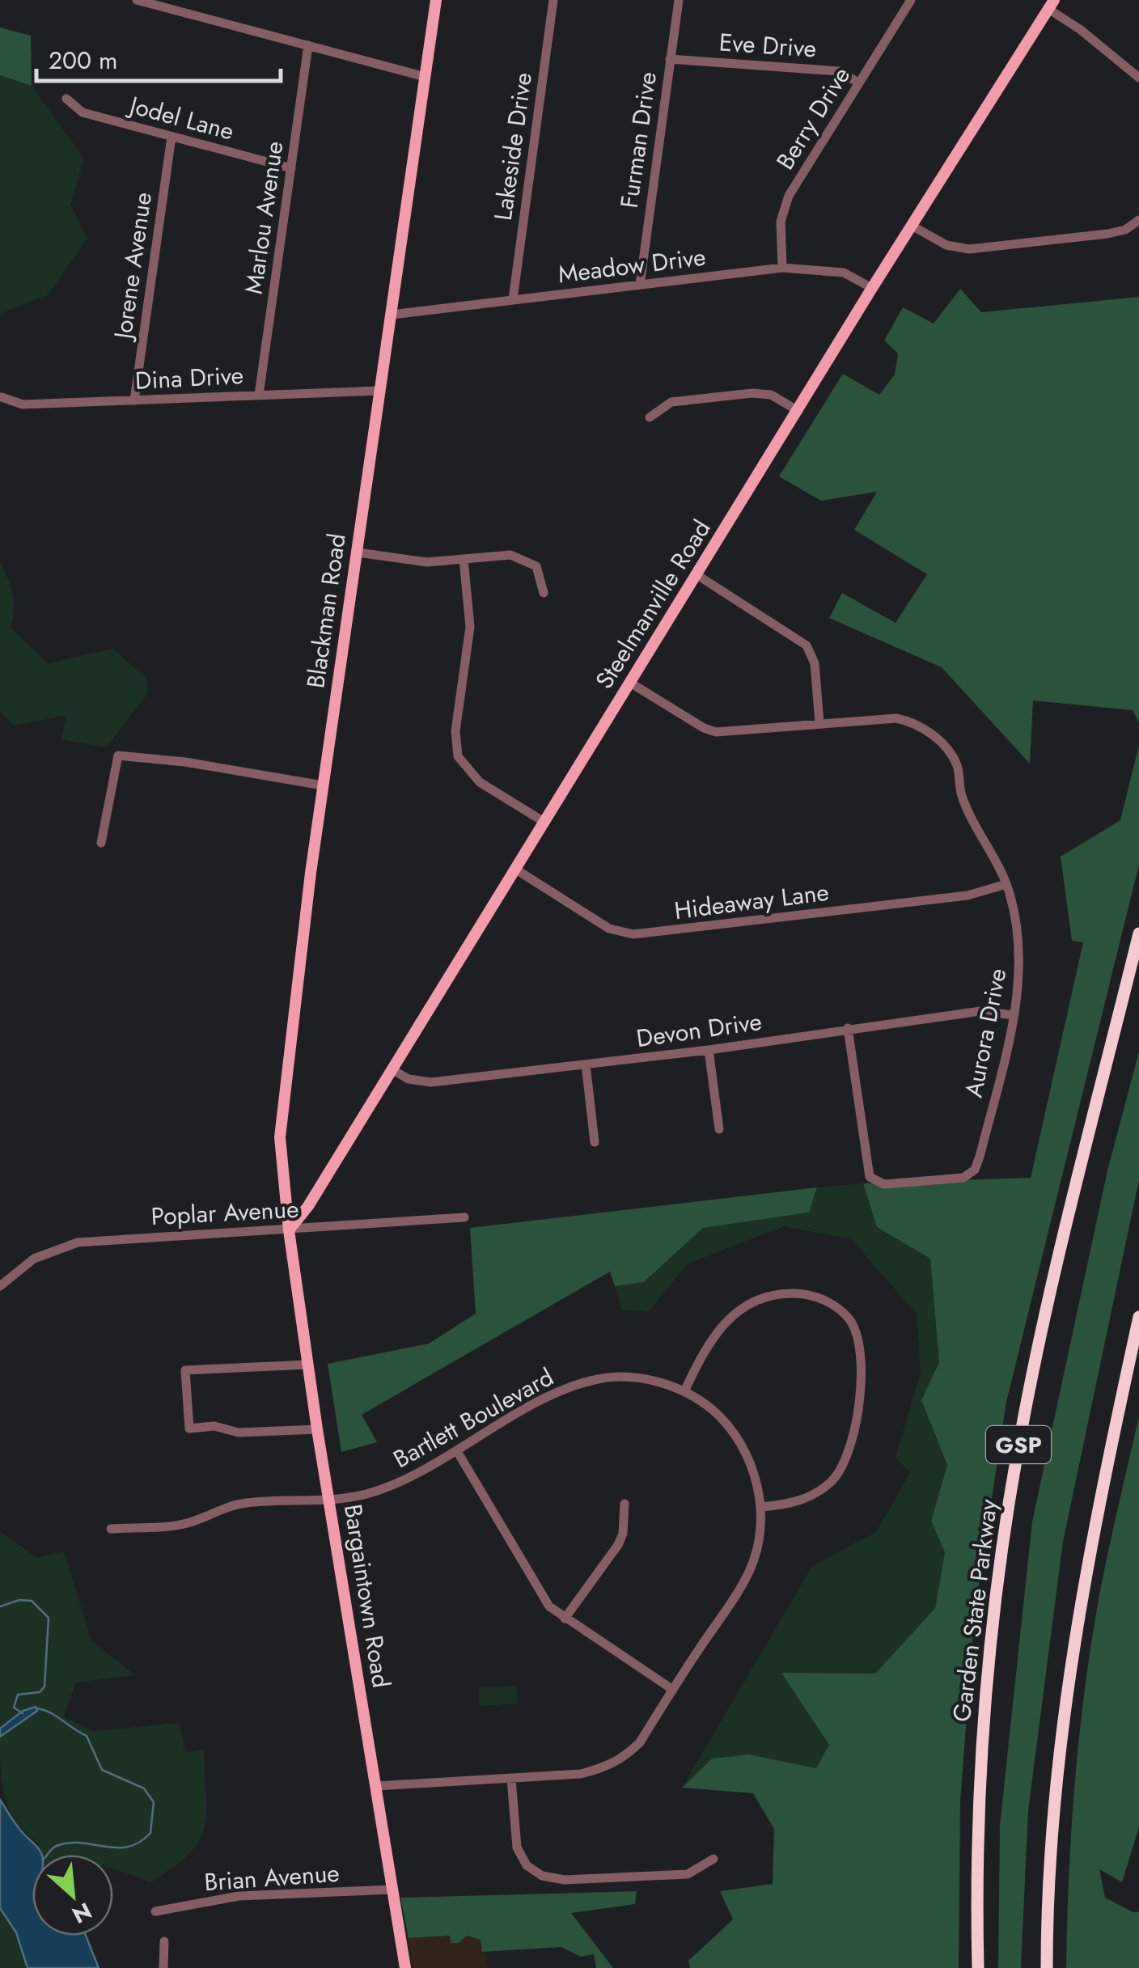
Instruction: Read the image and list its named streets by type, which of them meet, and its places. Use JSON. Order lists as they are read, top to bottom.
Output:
{
  "streets": {
    "highway": ["GSP", "Garden State Parkway"],
    "main road": ["Steelmanville Road", "Blackman Road", "Bargaintown Road"],
    "street": [
      "Eve Drive",
      "Jodel Lane",
      "Berry Drive",
      "Furman Drive",
      "Lakeside Drive",
      "Marlou Avenue",
      "Jorene Avenue",
      "Meadow Drive",
      "Dina Drive",
      "Hideaway Lane",
      "Devon Drive",
      "Aurora Drive",
      "Poplar Avenue",
      "Bartlett Boulevard",
      "Brian Avenue"
    ]
  },
  "crossings": [
    ["Eve Drive", "Berry Drive"],
    ["Eve Drive", "Furman Drive"],
    ["Jodel Lane", "Marlou Avenue"],
    ["Jodel Lane", "Jorene Avenue"],
    ["Berry Drive", "Meadow Drive"],
    ["Furman Drive", "Meadow Drive"],
    ["Lakeside Drive", "Meadow Drive"],
    ["Marlou Avenue", "Dina Drive"],
    ["Jorene Avenue", "Dina Drive"],
    ["Meadow Drive", "Steelmanville Road"],
    ["Meadow Drive", "Blackman Road"],
    ["Dina Drive", "Blackman Road"],
    ["Steelmanville Road", "Blackman Road"],
    ["Steelmanville Road", "Hideaway Lane"],
    ["Steelmanville Road", "Devon Drive"],
    ["Steelmanville Road", "Aurora Drive"],
    ["Steelmanville Road", "Poplar Avenue"],
    ["Steelmanville Road", "Bargaintown Road"],
    ["Blackman Road", "Poplar Avenue"],
    ["Blackman Road", "Bargaintown Road"],
    ["Hideaway Lane", "Aurora Drive"],
    ["Devon Drive", "Aurora Drive"],
    ["Poplar Avenue", "Bargaintown Road"],
    ["Bartlett Boulevard", "Bargaintown Road"],
    ["Bargaintown Road", "Brian Avenue"]
  ],
  "scale_bar": "200 m",
  "north": "bottom right"
}
